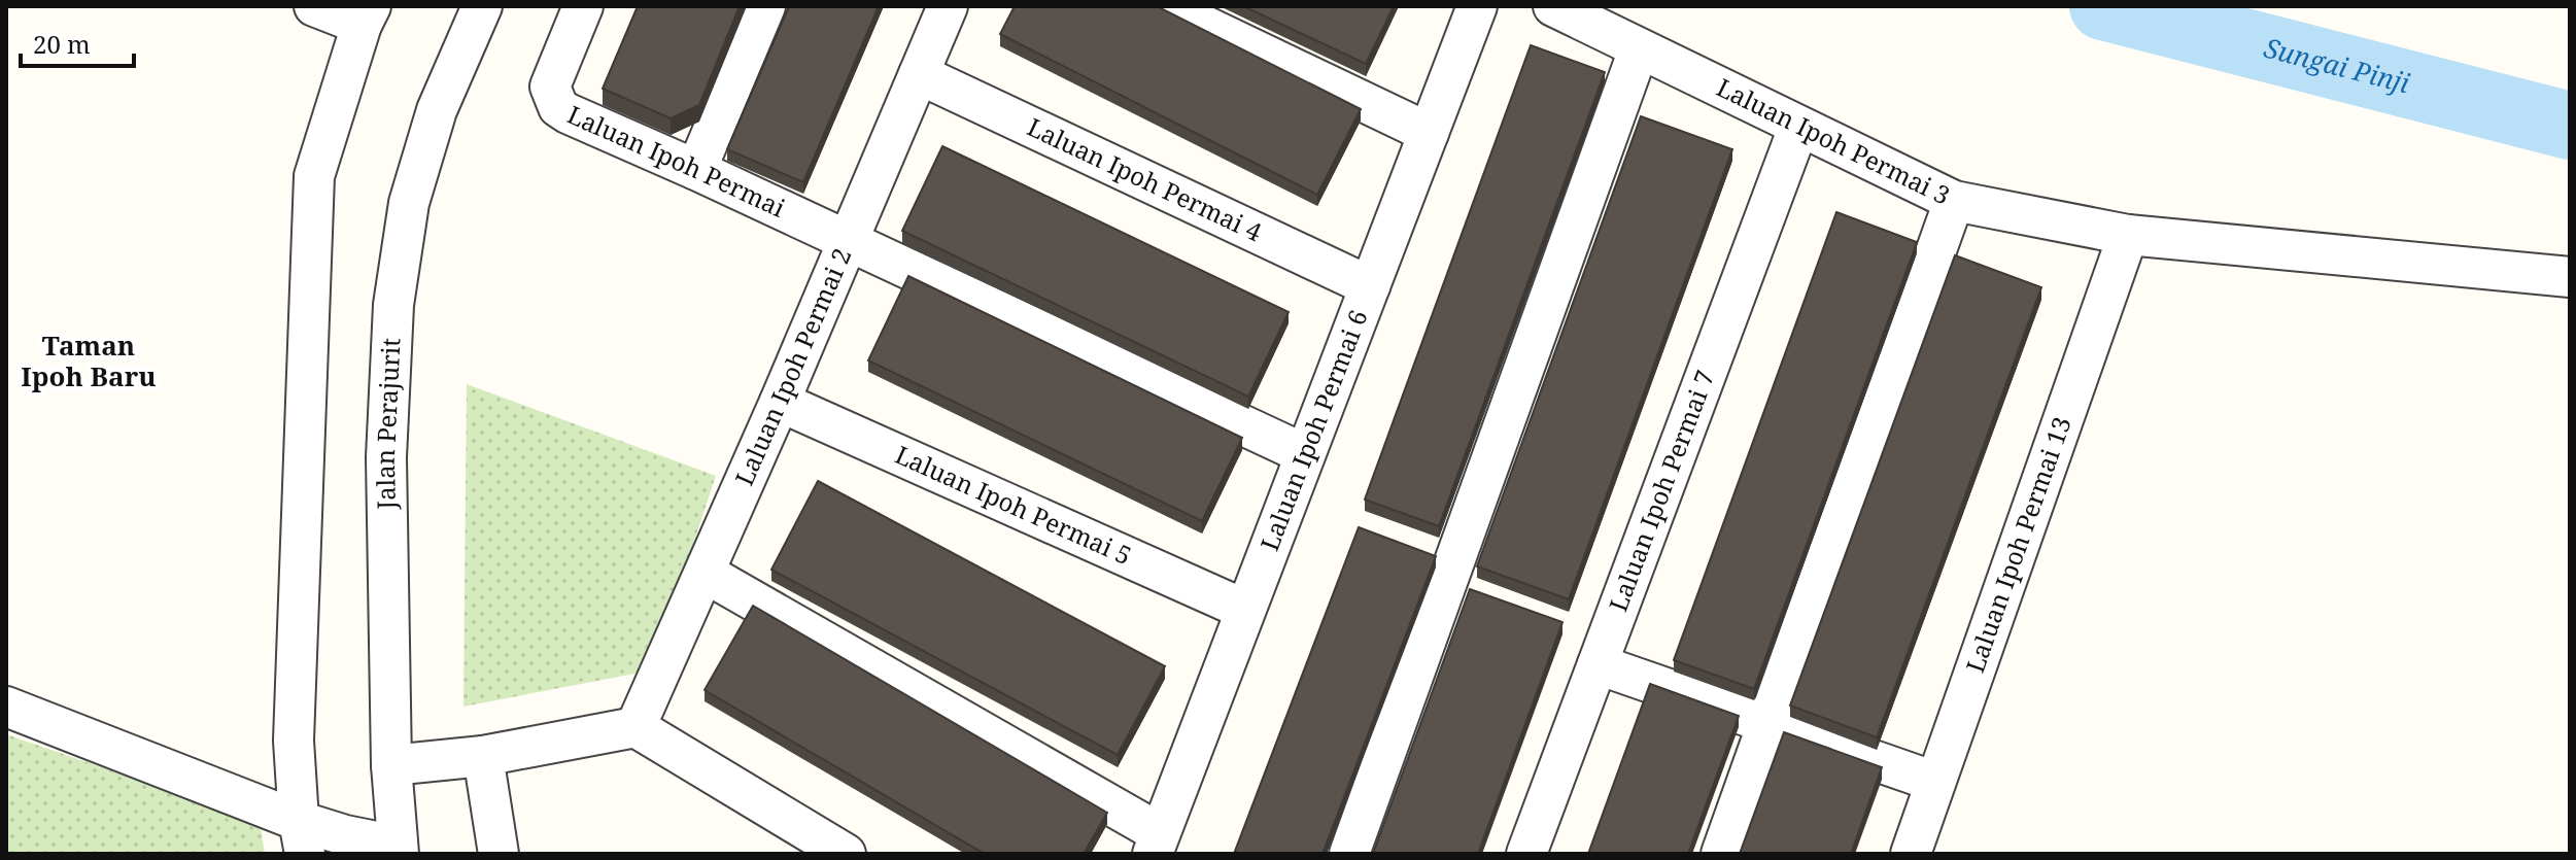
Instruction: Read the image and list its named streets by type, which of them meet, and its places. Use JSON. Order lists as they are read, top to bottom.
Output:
{
  "streets": {
    "street": [
      "Laluan Ipoh Permai 3",
      "Laluan Ipoh Permai",
      "Laluan Ipoh Permai 4",
      "Laluan Ipoh Permai 2",
      "Jalan Perajurit",
      "Laluan Ipoh Permai 6",
      "Laluan Ipoh Permai 7",
      "Laluan Ipoh Permai 5",
      "Laluan Ipoh Permai 13"
    ]
  },
  "crossings": [
    ["Laluan Ipoh Permai 3", "Laluan Ipoh Permai 7"],
    ["Laluan Ipoh Permai 3", "Laluan Ipoh Permai 13"],
    ["Laluan Ipoh Permai", "Laluan Ipoh Permai 2"],
    ["Laluan Ipoh Permai", "Laluan Ipoh Permai 6"],
    ["Laluan Ipoh Permai 4", "Laluan Ipoh Permai 2"],
    ["Laluan Ipoh Permai 4", "Laluan Ipoh Permai 6"],
    ["Laluan Ipoh Permai 2", "Laluan Ipoh Permai 5"],
    ["Laluan Ipoh Permai 6", "Laluan Ipoh Permai 5"]
  ],
  "districts": ["Taman Ipoh Baru"],
  "water": ["Sungai Pinji"],
  "scale_bar": "20 m"
}
